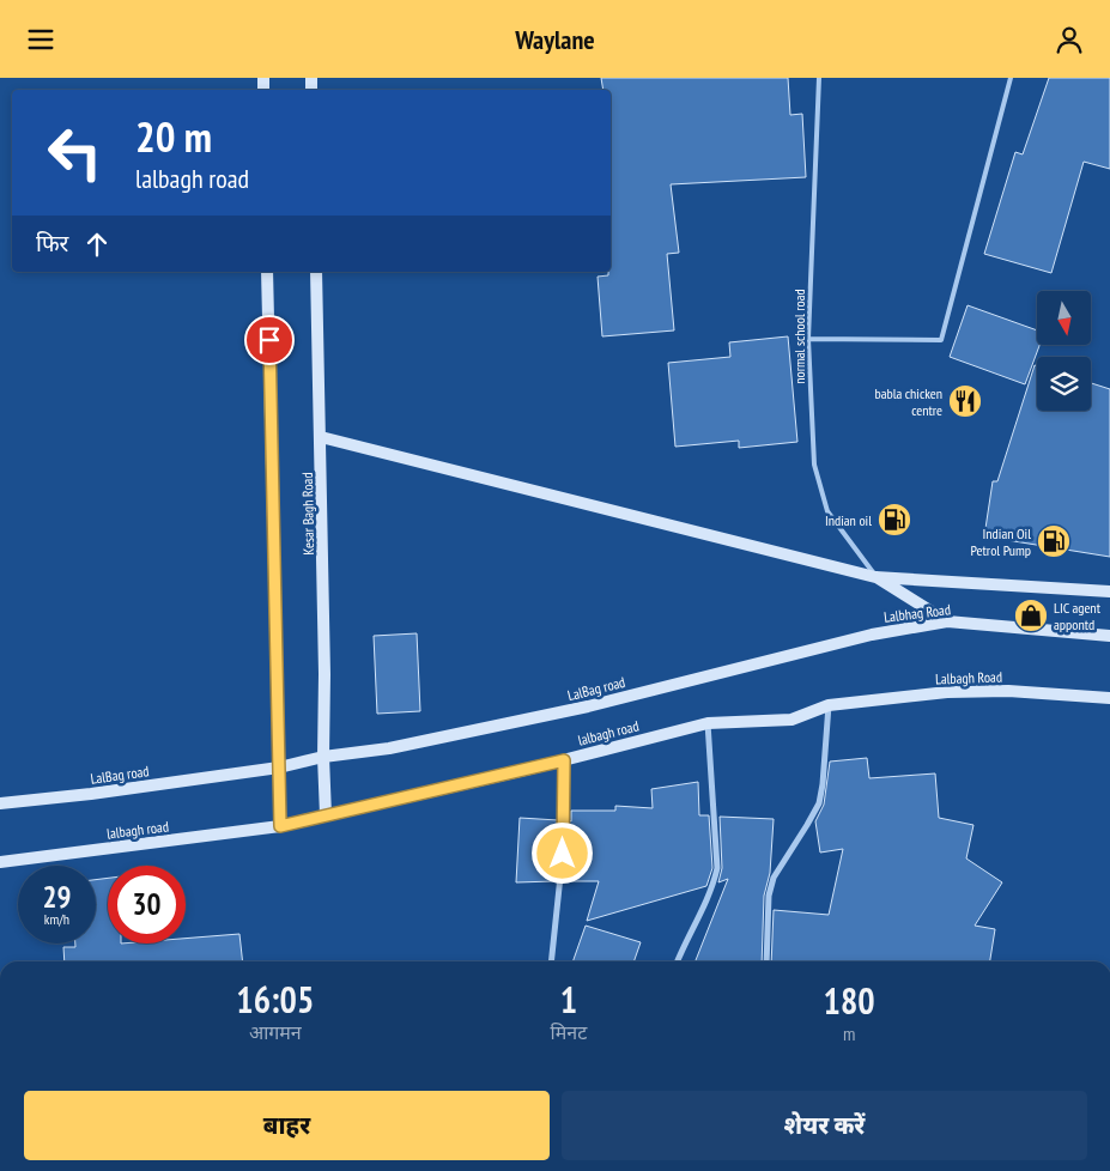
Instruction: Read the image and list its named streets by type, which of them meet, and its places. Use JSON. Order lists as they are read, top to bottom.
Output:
{
  "streets": {
    "main road": [
      "Kesar Bagh Road",
      "Lalbhag Road",
      "Lalbagh Road",
      "LalBag road",
      "lalbagh road"
    ],
    "lane": ["normal school road"]
  },
  "crossings": [
    ["Kesar Bagh Road", "LalBag road"],
    ["Kesar Bagh Road", "lalbagh road"],
    ["Lalbhag Road", "LalBag road"],
    ["Lalbagh Road", "lalbagh road"]
  ],
  "places": {
    "restaurant": ["babla chicken centre"],
    "fuel station": ["Indian oil", "Indian Oil Petrol Pump"],
    "shop": ["LIC agent appontd"]
  },
  "north": "bottom",
  "page": {
    "header": "Waylane",
    "turn": ["20 m", "lalbagh road"],
    "then": "फिर",
    "speed": "29 km/h",
    "limit": "30",
    "eta": [
      "16:05",
      "आगमन",
      "1",
      "मिनट",
      "180",
      "m"
    ],
    "buttons": ["बाहर", "शेयर करें"]
  }
}
